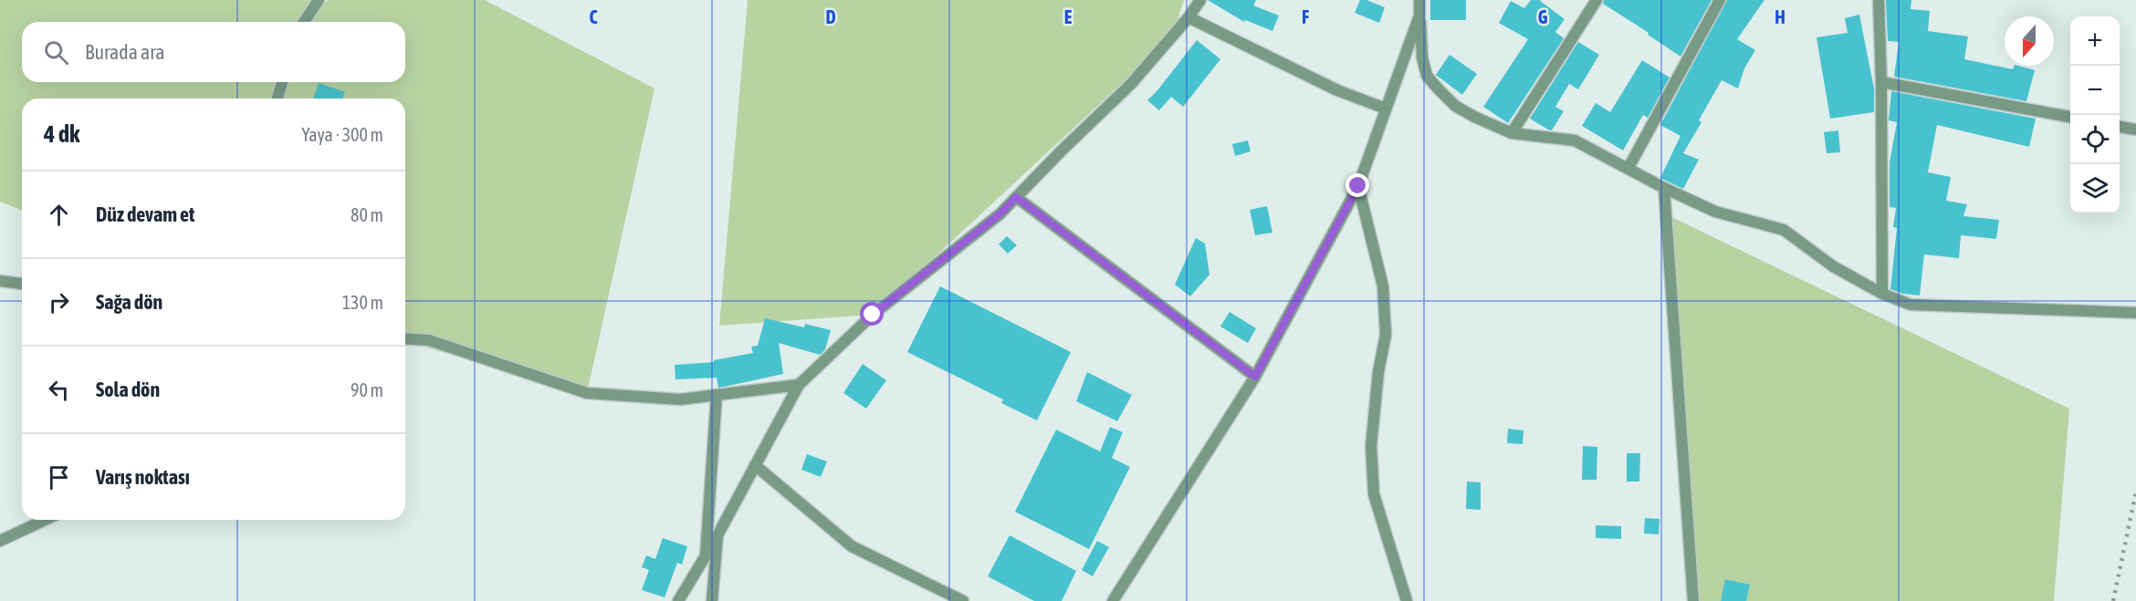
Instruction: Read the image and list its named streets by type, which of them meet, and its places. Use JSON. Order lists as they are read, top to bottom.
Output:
{
  "north": "bottom",
  "page": {
    "map_buttons": ["+", "−"],
    "search": "Burada ara",
    "heading": ["4 dk", "Yaya · 300 m"],
    "list": [
      ["Düz devam et", "80 m"],
      ["Sağa dön", "130 m"],
      ["Sola dön", "90 m"],
      "Varış noktası"
    ]
  },
  "grid": {
    "columns": [
      "C",
      "D",
      "E",
      "F",
      "G",
      "H"
    ]
  }
}
